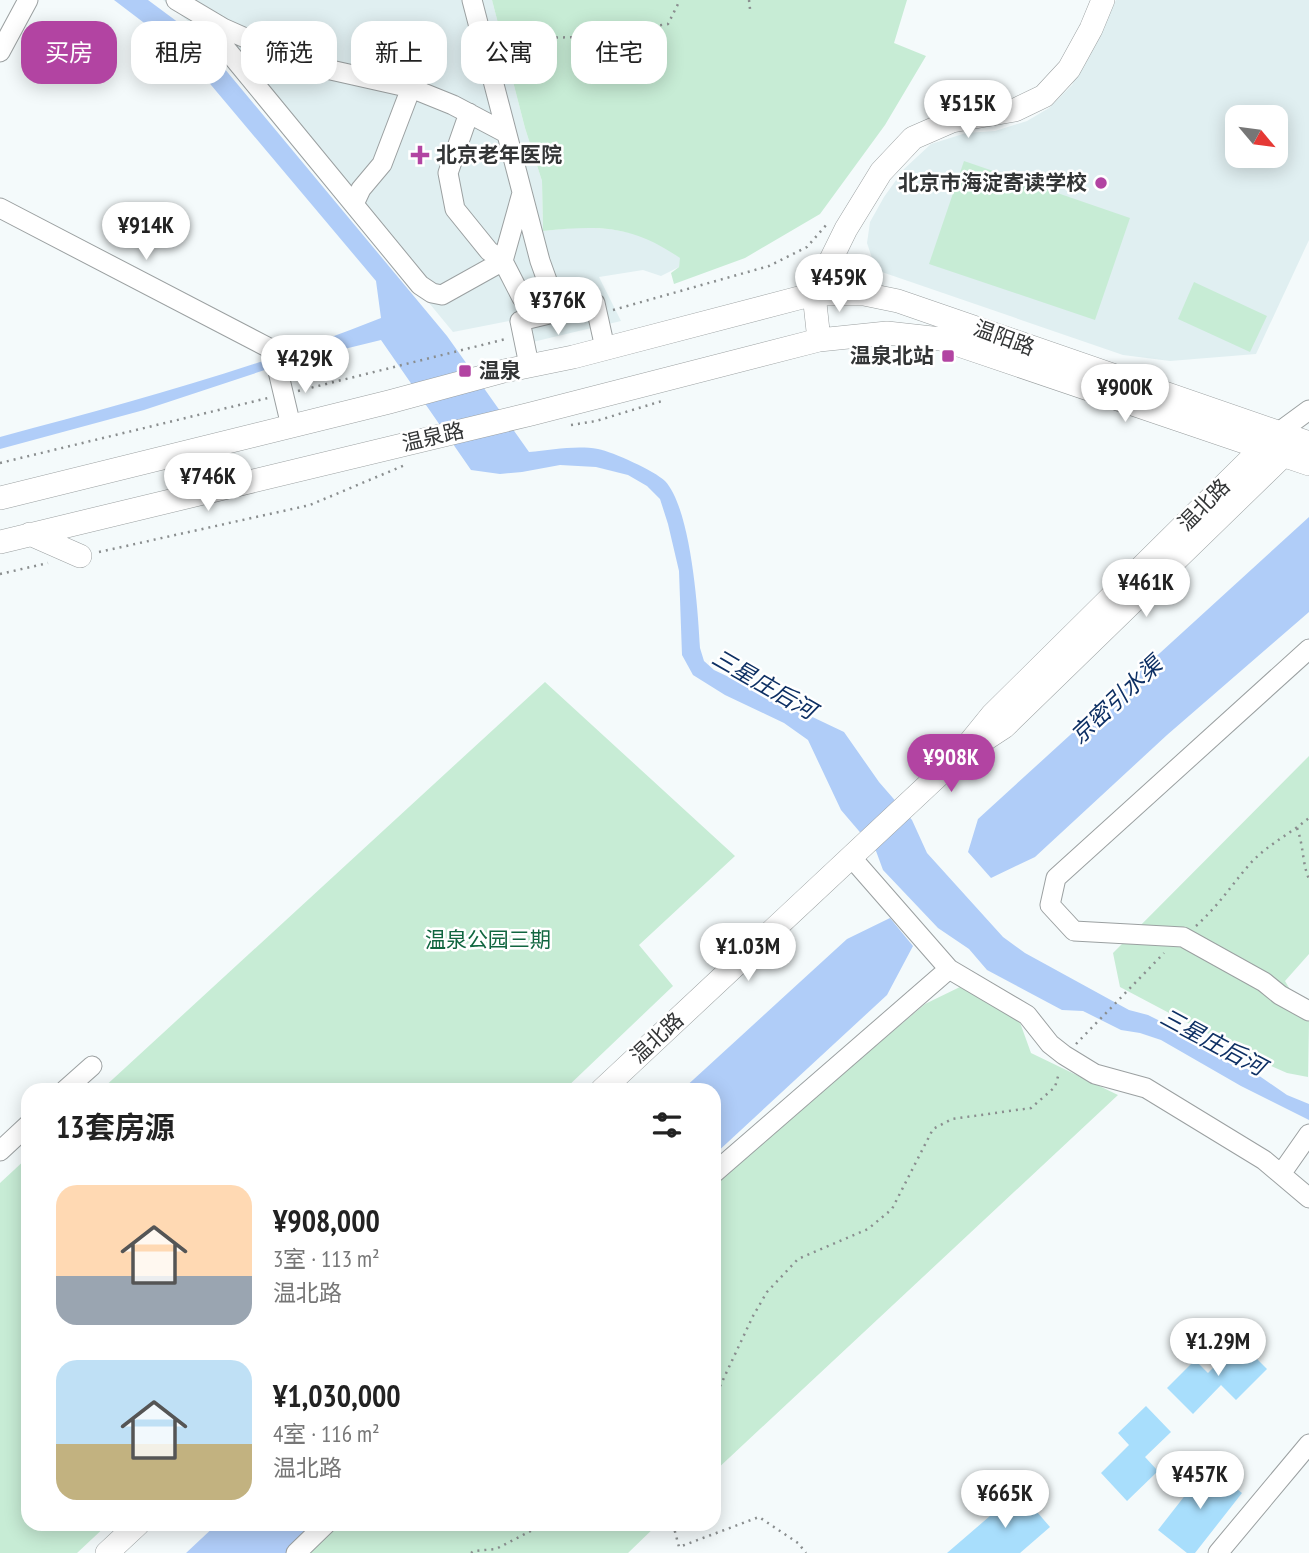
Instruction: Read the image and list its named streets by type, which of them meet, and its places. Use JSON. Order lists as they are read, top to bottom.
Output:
{
  "streets": {
    "main road": ["温阳路", "温泉路", "温北路"]
  },
  "crossings": [
    ["温阳路", "温泉路"],
    ["温阳路", "温北路"]
  ],
  "water": ["三星庄后河", "京密引水渠"],
  "parks": ["温泉公园三期"],
  "places": {
    "health": ["北京老年医院"],
    "other": ["北京市海淀寄读学校"],
    "transit": ["温泉北站", "温泉"]
  },
  "north": "bottom right",
  "page": {
    "chip": [
      "买房",
      "租房",
      "筛选",
      "新上",
      "公寓",
      "住宅"
    ],
    "price": [
      "¥515K",
      "¥914K",
      "¥459K",
      "¥376K",
      "¥429K",
      "¥900K",
      "¥746K",
      "¥461K",
      "¥908K",
      "¥1.03M",
      "¥1.29M",
      "¥457K",
      "¥665K"
    ],
    "heading": "13套房源",
    "list": [
      {
        "name": "¥908,000",
        "note": "3室 · 113 m² · 温北路"
      },
      {
        "name": "¥1,030,000",
        "note": "4室 · 116 m² · 温北路"
      }
    ]
  }
}
